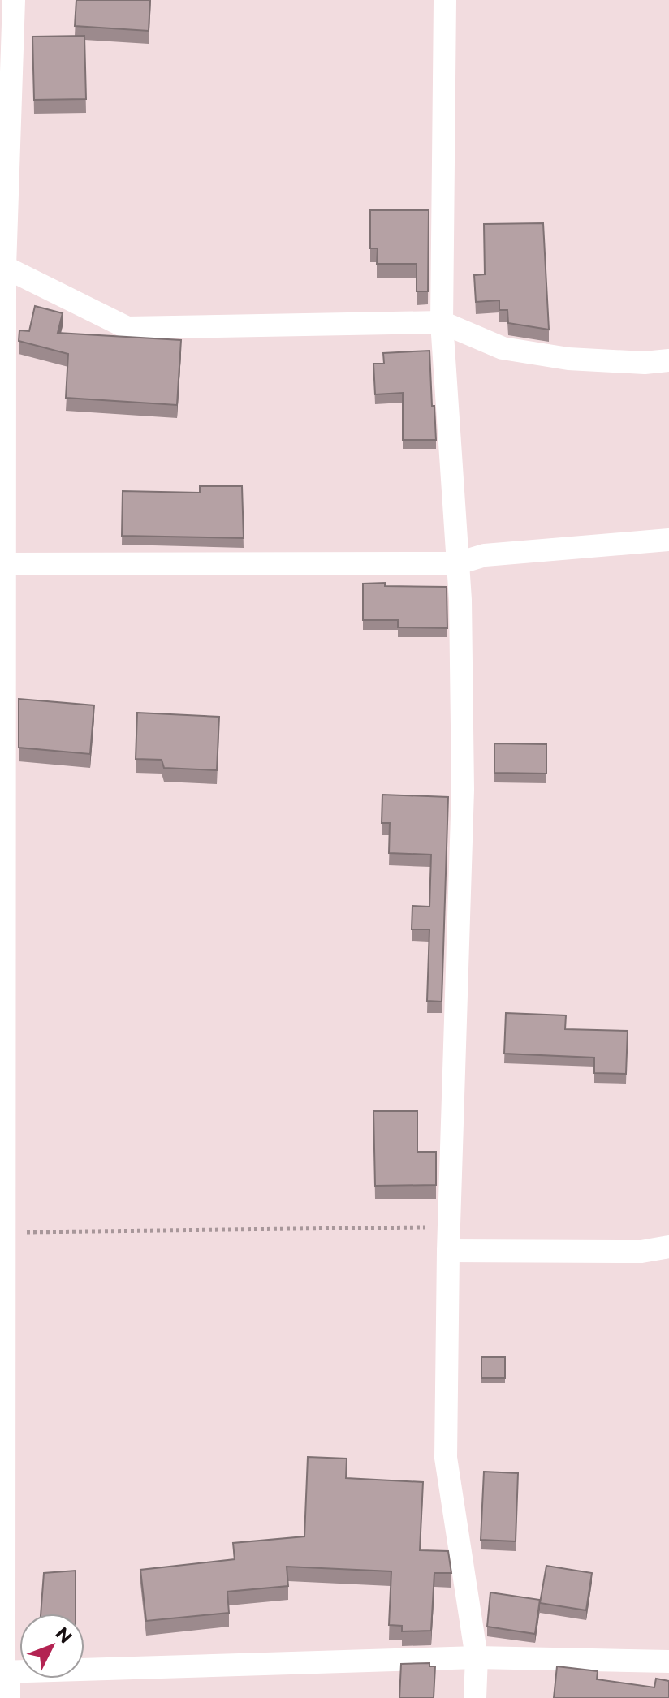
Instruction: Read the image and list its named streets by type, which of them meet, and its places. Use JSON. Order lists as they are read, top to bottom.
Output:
{
  "north": "top right"
}
